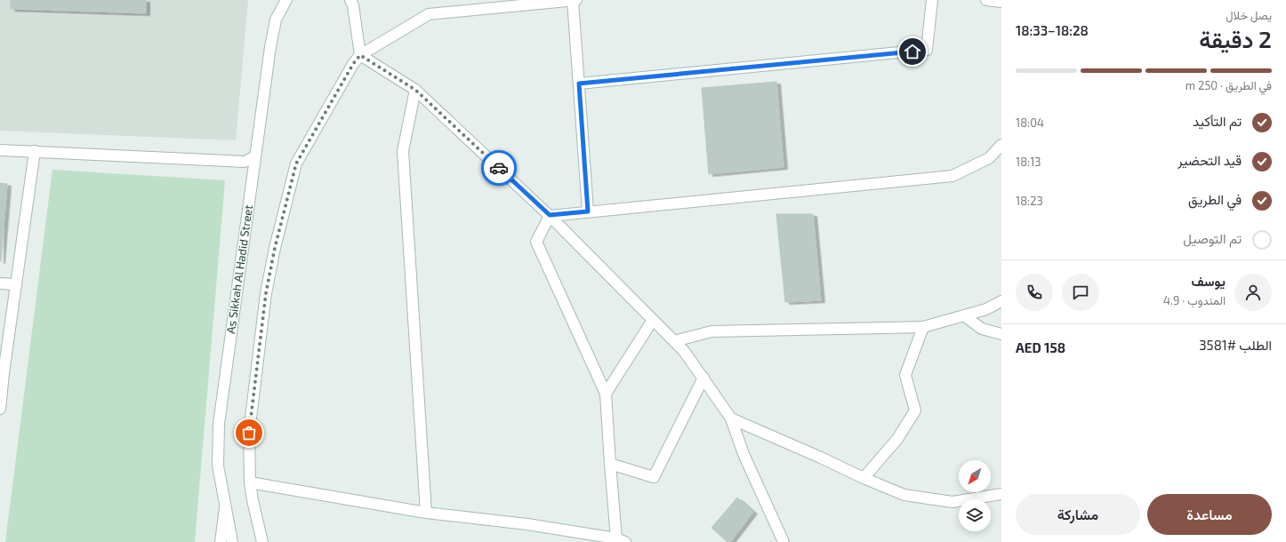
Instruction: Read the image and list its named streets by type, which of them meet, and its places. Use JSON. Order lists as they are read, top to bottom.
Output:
{
  "streets": {
    "street": ["As Sikkah Al Hadid Street"]
  },
  "north": "bottom left",
  "page": {
    "heading": ["2 دقيقة", "يصل خلال", "18:28–18:33"],
    "panel": [
      "يوسف",
      "المندوب · 4.9",
      "الطلب #3581",
      "AED 158"
    ],
    "bar": "في الطريق · 250 m",
    "list": [
      ["تم التأكيد", "18:04"],
      ["قيد التحضير", "18:13"],
      ["في الطريق", "18:23"],
      "تم التوصيل"
    ],
    "buttons": ["مساعدة", "مشاركة"]
  }
}
